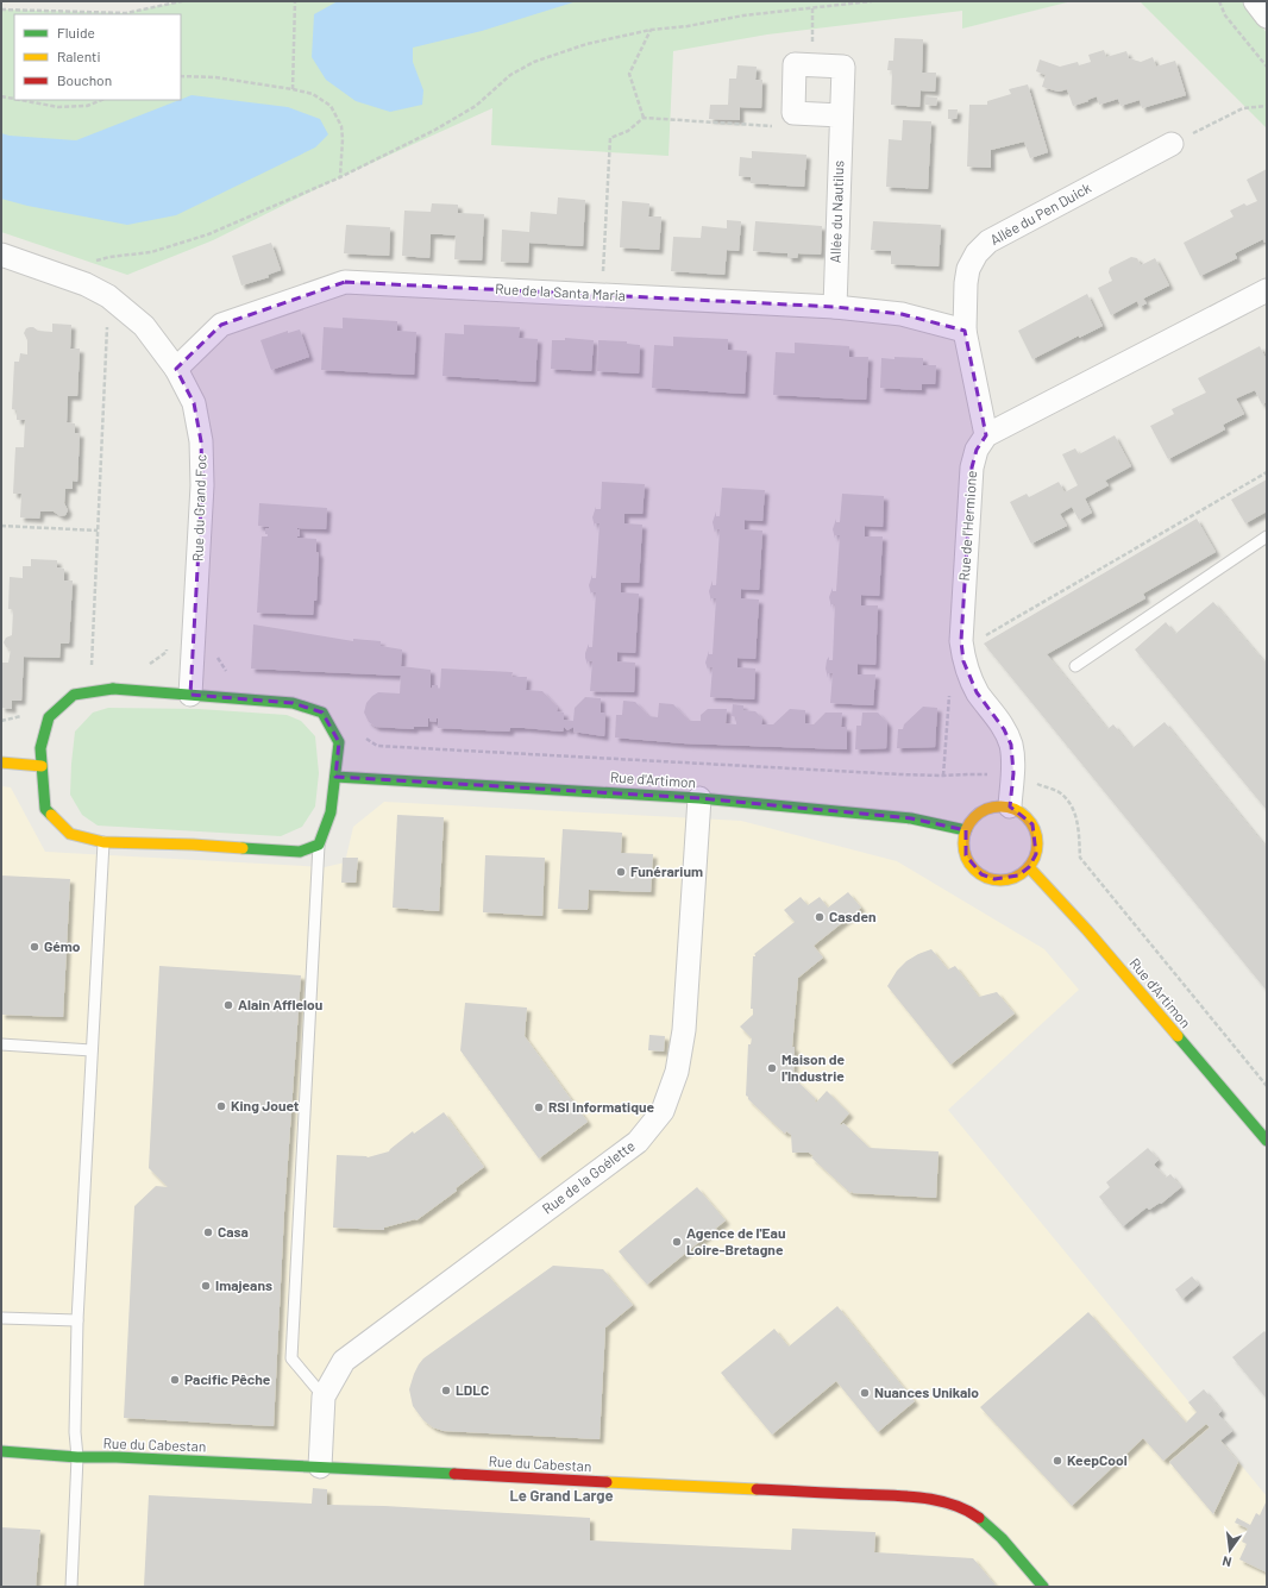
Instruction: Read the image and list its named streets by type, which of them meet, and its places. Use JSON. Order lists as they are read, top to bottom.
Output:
{
  "streets": {
    "street": [
      "Allée du Nautilus",
      "Allée du Pen Duick",
      "Rue de la Santa Maria",
      "Rue du Grand Foc",
      "Rue de l'Hermione",
      "Rue d'Artimon",
      "Rue de la Goélette",
      "Rue du Cabestan"
    ]
  },
  "crossings": [
    ["Allée du Nautilus", "Rue de la Santa Maria"],
    ["Allée du Pen Duick", "Rue de la Santa Maria"],
    ["Allée du Pen Duick", "Rue de l'Hermione"],
    ["Rue de la Santa Maria", "Rue du Grand Foc"],
    ["Rue de l'Hermione", "Rue d'Artimon"],
    ["Rue d'Artimon", "Rue de la Goélette"],
    ["Rue de la Goélette", "Rue du Cabestan"]
  ],
  "districts": ["Le Grand Large"],
  "places": [
    "Funérarium",
    "Casden",
    "Gémo",
    "Alain Afflelou",
    "Maison de l'Industrie",
    "King Jouet",
    "RSI Informatique",
    "Casa",
    "Agence de l'Eau Loire-Bretagne",
    "Imajeans",
    "Pacific Pêche",
    "LDLC",
    "Nuances Unikalo",
    "KeepCool"
  ],
  "legend": ["Fluide", "Ralenti", "Bouchon"],
  "north": "bottom"
}
